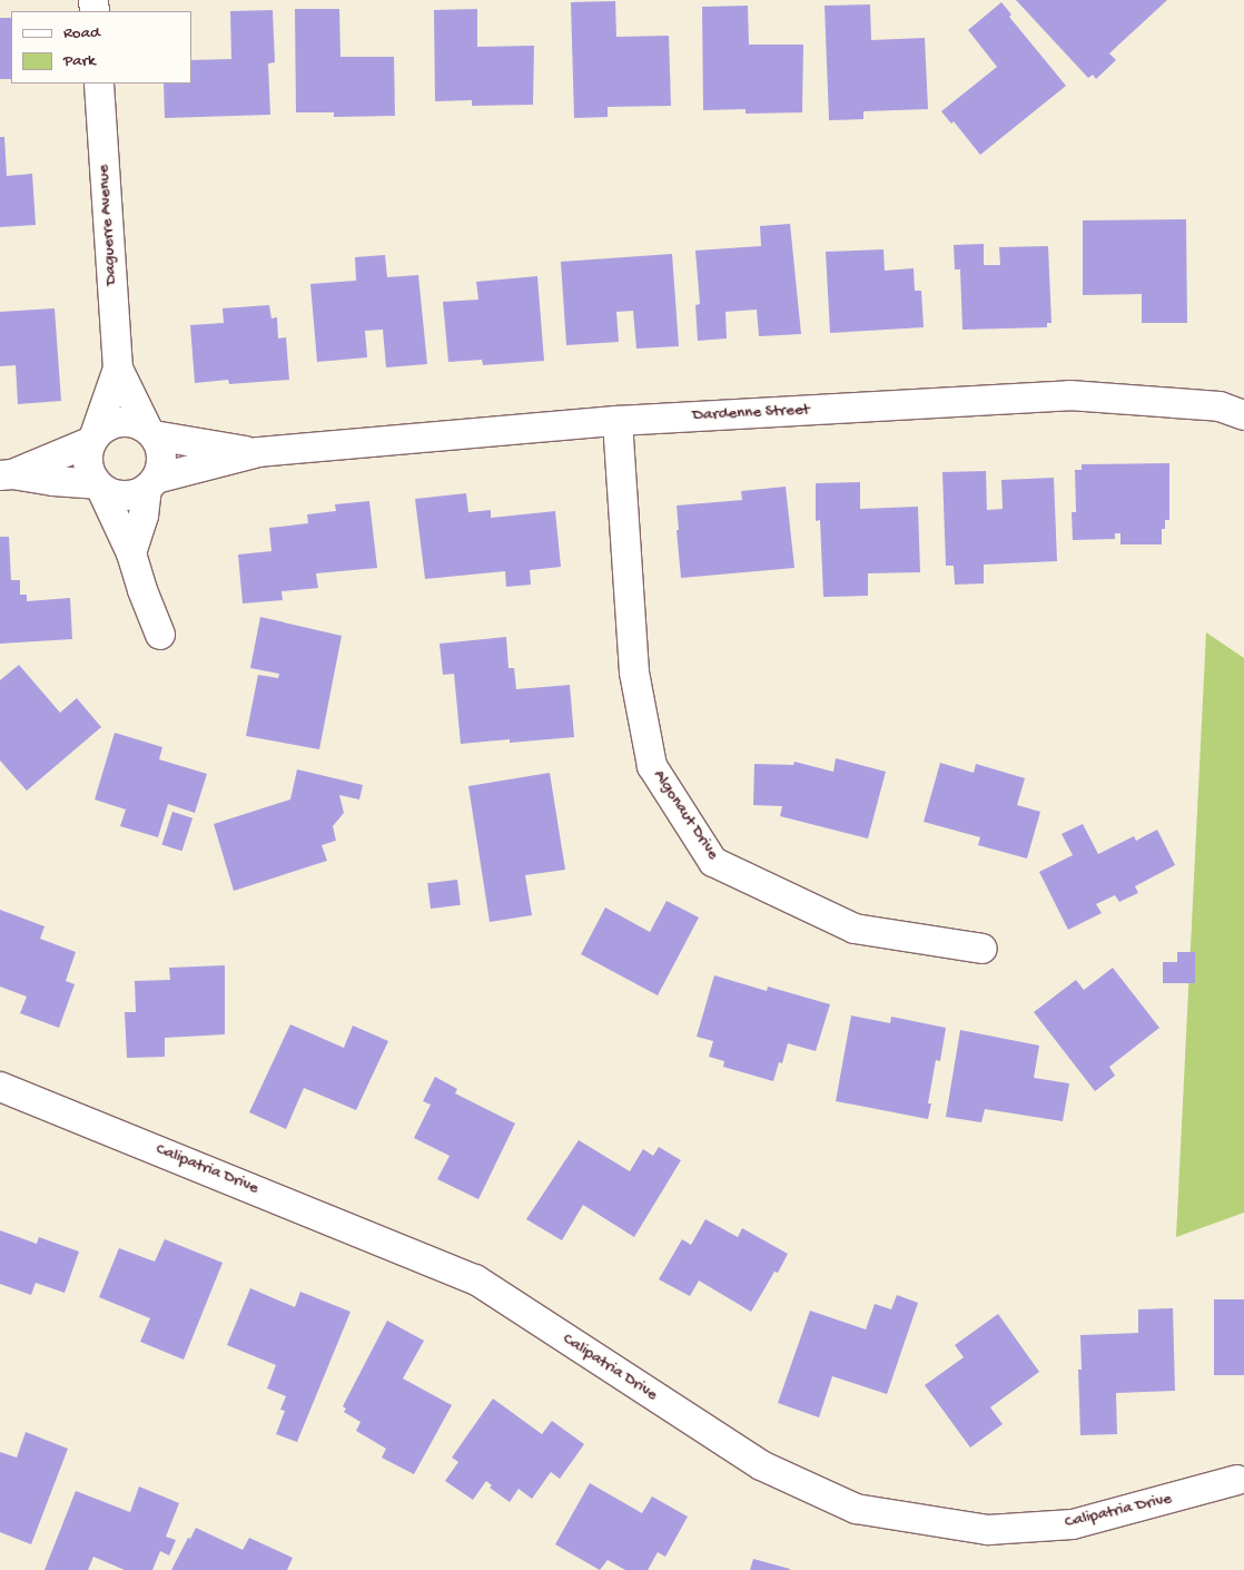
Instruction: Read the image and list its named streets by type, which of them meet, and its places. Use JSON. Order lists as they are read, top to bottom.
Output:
{
  "streets": {
    "street": [
      "Daguerre Avenue",
      "Dardenne Street",
      "Algonaut Drive",
      "Calipatria Drive"
    ]
  },
  "crossings": [
    ["Daguerre Avenue", "Dardenne Street"],
    ["Dardenne Street", "Algonaut Drive"]
  ],
  "legend": ["Road", "Park"]
}
